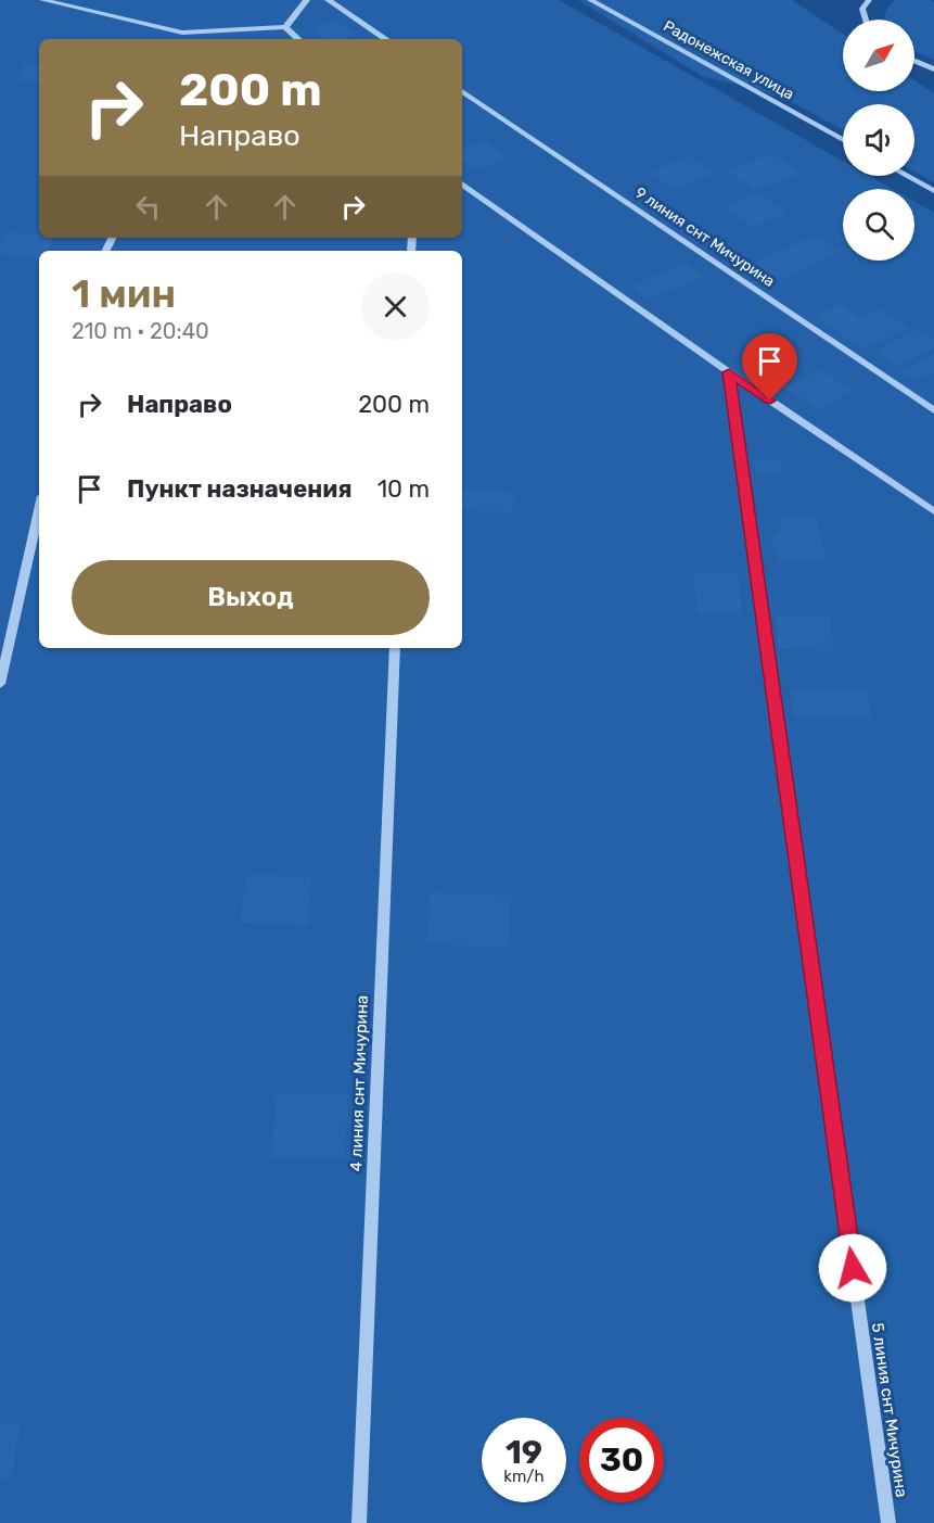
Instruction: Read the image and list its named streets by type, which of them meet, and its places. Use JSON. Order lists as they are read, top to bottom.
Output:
{
  "streets": {
    "street": [
      "Радонежская улица",
      "9 линия снт Мичурина",
      "4 линия снт Мичурина",
      "5 линия снт Мичурина"
    ]
  },
  "north": "top right",
  "page": {
    "turn": ["200 m", "Направо"],
    "heading": ["1 мин", "210 m · 20:40"],
    "list": [
      {
        "name": "Направо",
        "value": "200 m"
      },
      {
        "name": "Пункт назначения",
        "value": "10 m"
      }
    ],
    "buttons": "Выход",
    "speed": "19 km/h",
    "limit": "30"
  }
}
